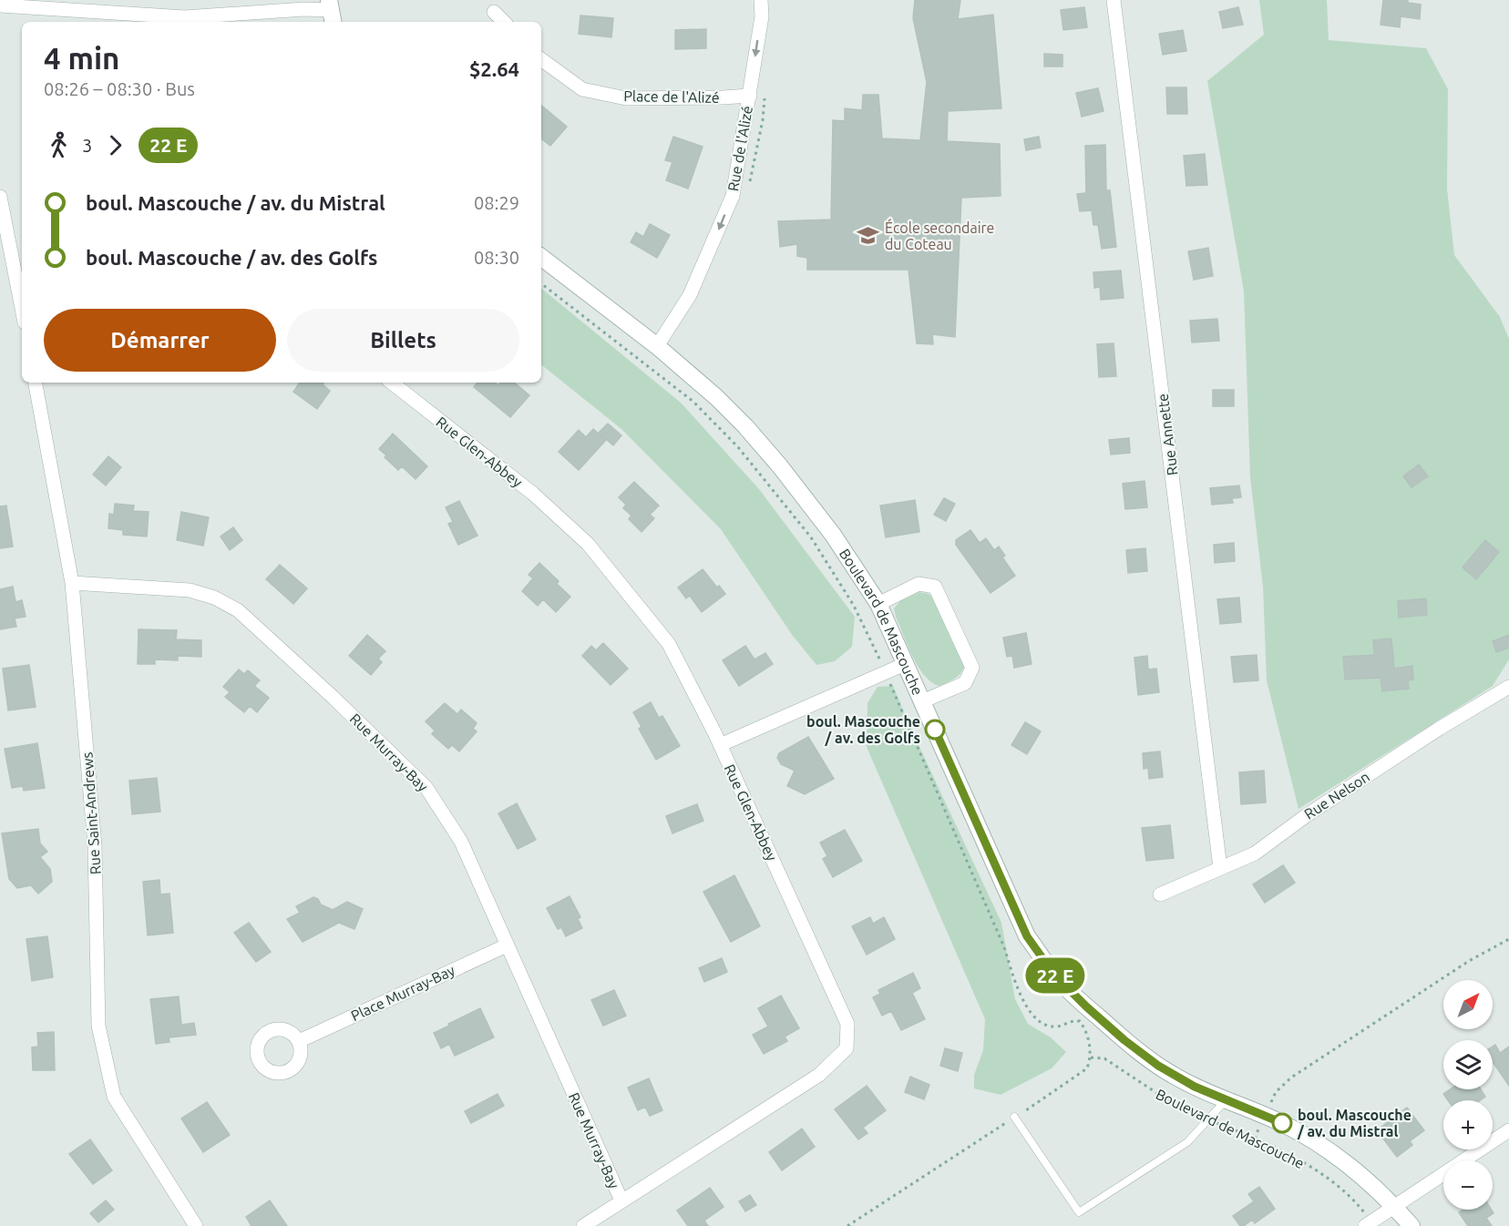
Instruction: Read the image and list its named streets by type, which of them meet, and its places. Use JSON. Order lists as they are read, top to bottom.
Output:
{
  "streets": {
    "street": [
      "Place de l'Alizé",
      "Rue de l'Alizé",
      "Rue Annette",
      "Rue Glen-Abbey",
      "Boulevard de Mascouche",
      "Rue Murray-Bay",
      "Rue Nelson",
      "Rue Saint-Andrews",
      "Place Murray-Bay"
    ]
  },
  "crossings": [
    ["Place de l'Alizé", "Rue de l'Alizé"],
    ["Rue de l'Alizé", "Boulevard de Mascouche"],
    ["Rue Annette", "Rue Nelson"],
    ["Rue Glen-Abbey", "Rue Murray-Bay"],
    ["Rue Murray-Bay", "Rue Saint-Andrews"],
    ["Rue Murray-Bay", "Place Murray-Bay"]
  ],
  "one_way": ["Rue de l'Alizé"],
  "places": {
    "school or university": ["École secondaire du Coteau"],
    "other": ["boul. Mascouche / av. des Golfs", "boul. Mascouche / av. du Mistral"]
  },
  "north": "top right",
  "page": {
    "on_map": "22 E",
    "heading": ["4 min", "08:26 – 08:30 · Bus", "$2.64"],
    "legs": ["3", "22 E"],
    "list": [
      {
        "name": "boul. Mascouche / av. du Mistral",
        "value": "08:29"
      },
      {
        "name": "boul. Mascouche / av. des Golfs",
        "value": "08:30"
      }
    ],
    "buttons": ["Démarrer", "Billets"],
    "map_buttons": ["+", "−"]
  }
}
